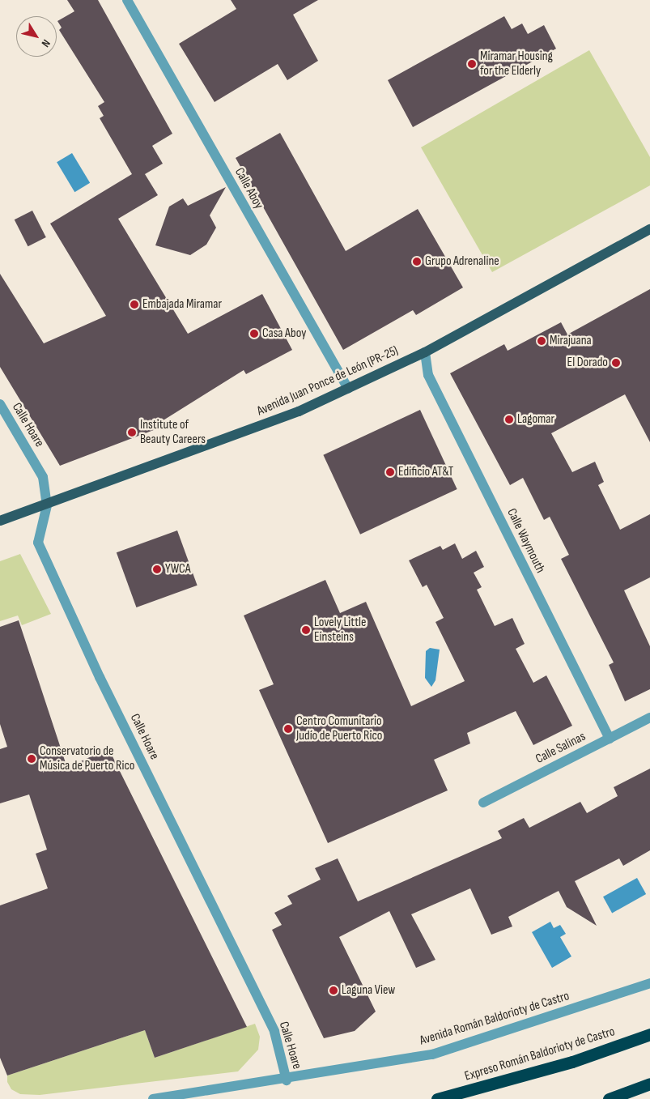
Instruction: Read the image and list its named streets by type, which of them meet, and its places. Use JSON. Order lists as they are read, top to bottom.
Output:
{
  "streets": {
    "highway": ["Expreso Román Baldorioty de Castro"],
    "main road": ["Avenida Juan Ponce de León (PR-25)"],
    "street": [
      "Calle Aboy",
      "Calle Hoare",
      "Calle Waymouth",
      "Calle Salinas",
      "Avenida Román Baldorioty de Castro"
    ]
  },
  "crossings": [
    ["Calle Aboy", "Avenida Juan Ponce de León (PR-25)"],
    ["Avenida Juan Ponce de León (PR-25)", "Calle Hoare"],
    ["Avenida Juan Ponce de León (PR-25)", "Calle Waymouth"],
    ["Calle Hoare", "Avenida Román Baldorioty de Castro"],
    ["Calle Waymouth", "Calle Salinas"]
  ],
  "places": [
    "Miramar Housing for the Elderly",
    "Grupo Adrenaline",
    "Embajada Miramar",
    "Casa Aboy",
    "Mirajuana",
    "El Dorado",
    "Lagomar",
    "Institute of Beauty Careers",
    "Edificio AT&T",
    "YWCA",
    "Lovely Little Einsteins",
    "Centro Comunitario Judío de Puerto Rico",
    "Conservatorio de Música de Puerto Rico",
    "Laguna View"
  ],
  "north": "bottom right"
}
